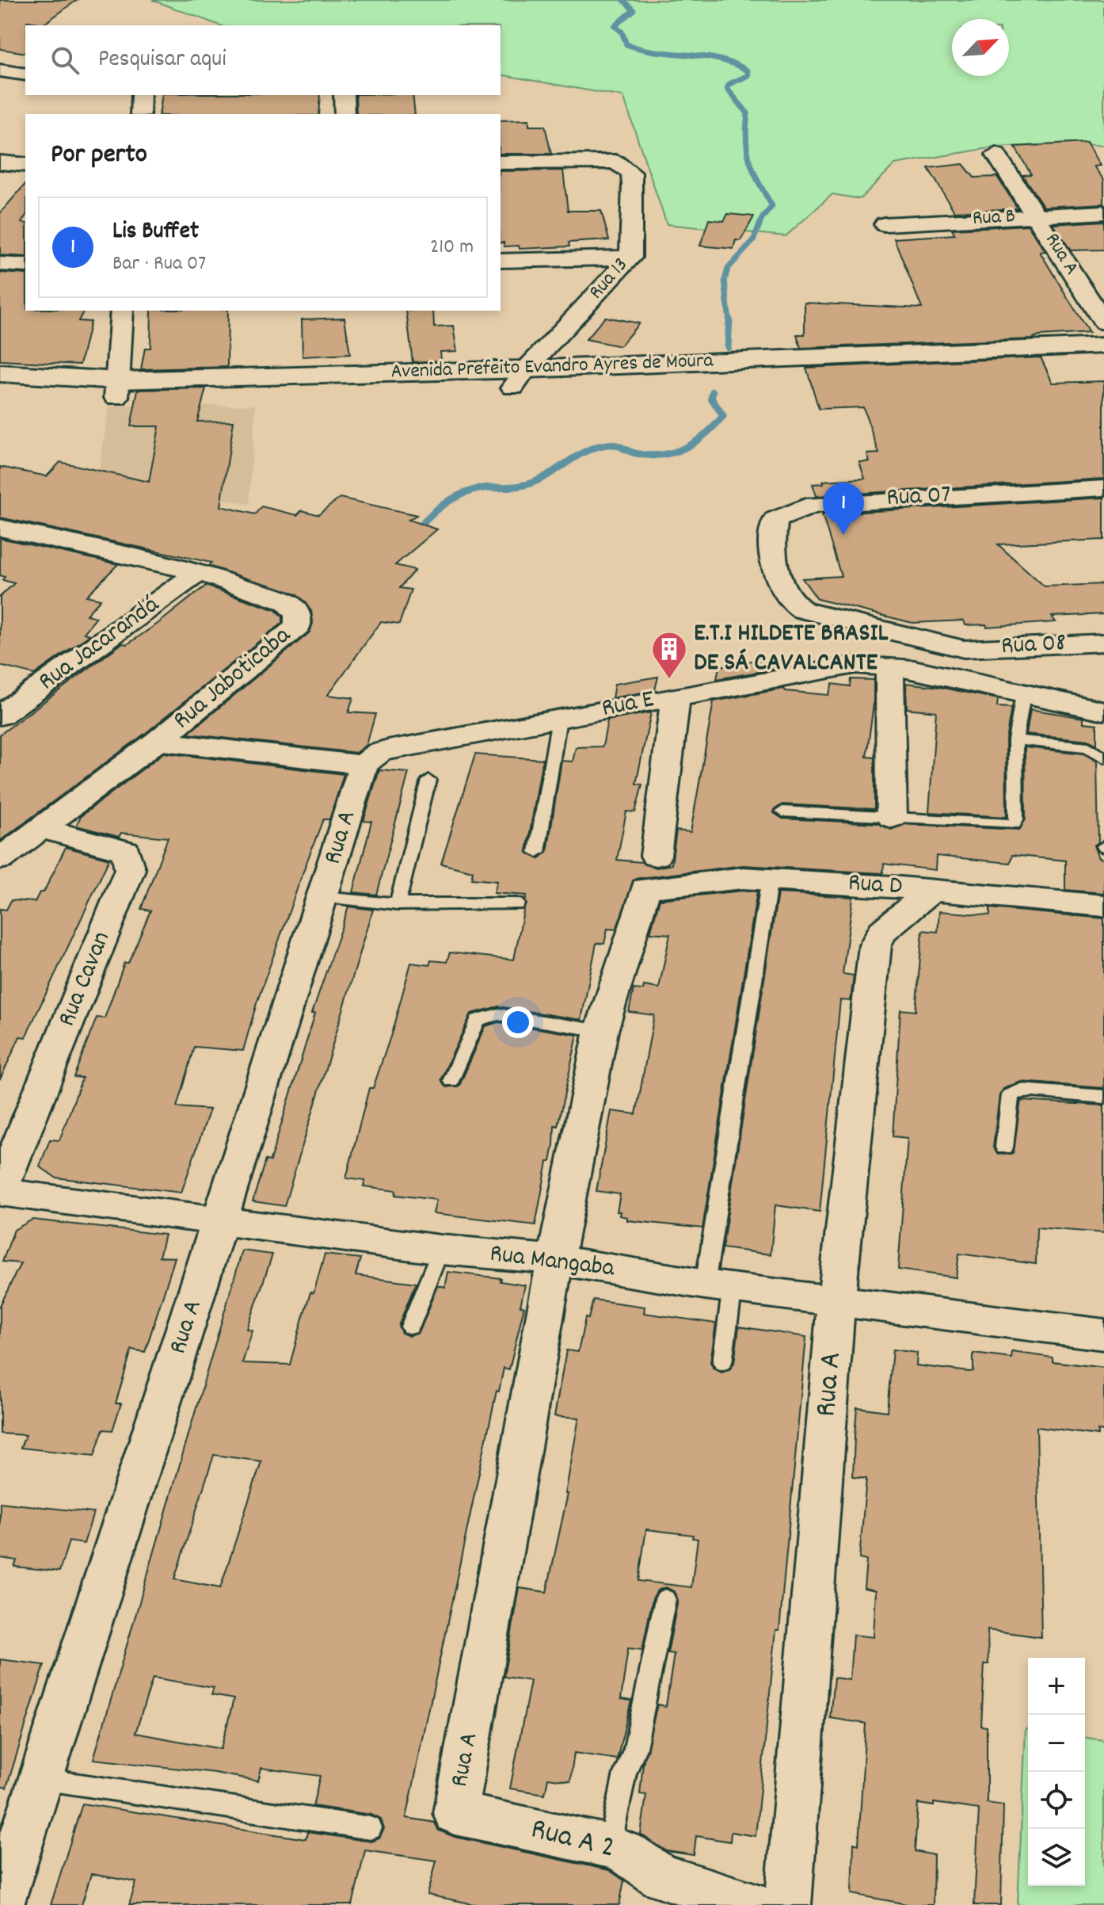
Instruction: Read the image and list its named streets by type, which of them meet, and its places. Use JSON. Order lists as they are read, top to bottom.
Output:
{
  "streets": {
    "street": [
      "Rua B",
      "Rua A",
      "Rua 13",
      "Avenida Prefeito Evandro Ayres de Moura",
      "Rua 07",
      "Rua Jacarandá",
      "Rua 08",
      "Rua Jaboticaba",
      "Rua E",
      "Rua D",
      "Rua Cavan",
      "Rua Mangaba",
      "Rua A 2"
    ]
  },
  "crossings": [
    ["Rua B", "Rua A"],
    ["Rua A", "Rua E"],
    ["Rua A", "Rua D"],
    ["Rua A", "Rua Mangaba"],
    ["Rua A", "Rua A 2"],
    ["Rua 13", "Avenida Prefeito Evandro Ayres de Moura"],
    ["Rua 07", "Rua 08"],
    ["Rua Jacarandá", "Rua Jaboticaba"],
    ["Rua Jaboticaba", "Rua E"],
    ["Rua Jaboticaba", "Rua Cavan"],
    ["Rua Cavan", "Rua Mangaba"]
  ],
  "places": {
    "building": ["E.T.I HILDETE BRASIL DE SÁ CAVALCANTE"]
  },
  "north": "top right",
  "page": {
    "search": "Pesquisar aqui",
    "heading": "Por perto",
    "list": [
      {
        "mark": "1",
        "name": "Lis Buffet",
        "note": "Bar · Rua 07",
        "value": "210 m"
      }
    ],
    "pins": "1",
    "map_buttons": ["+", "−"]
  }
}
